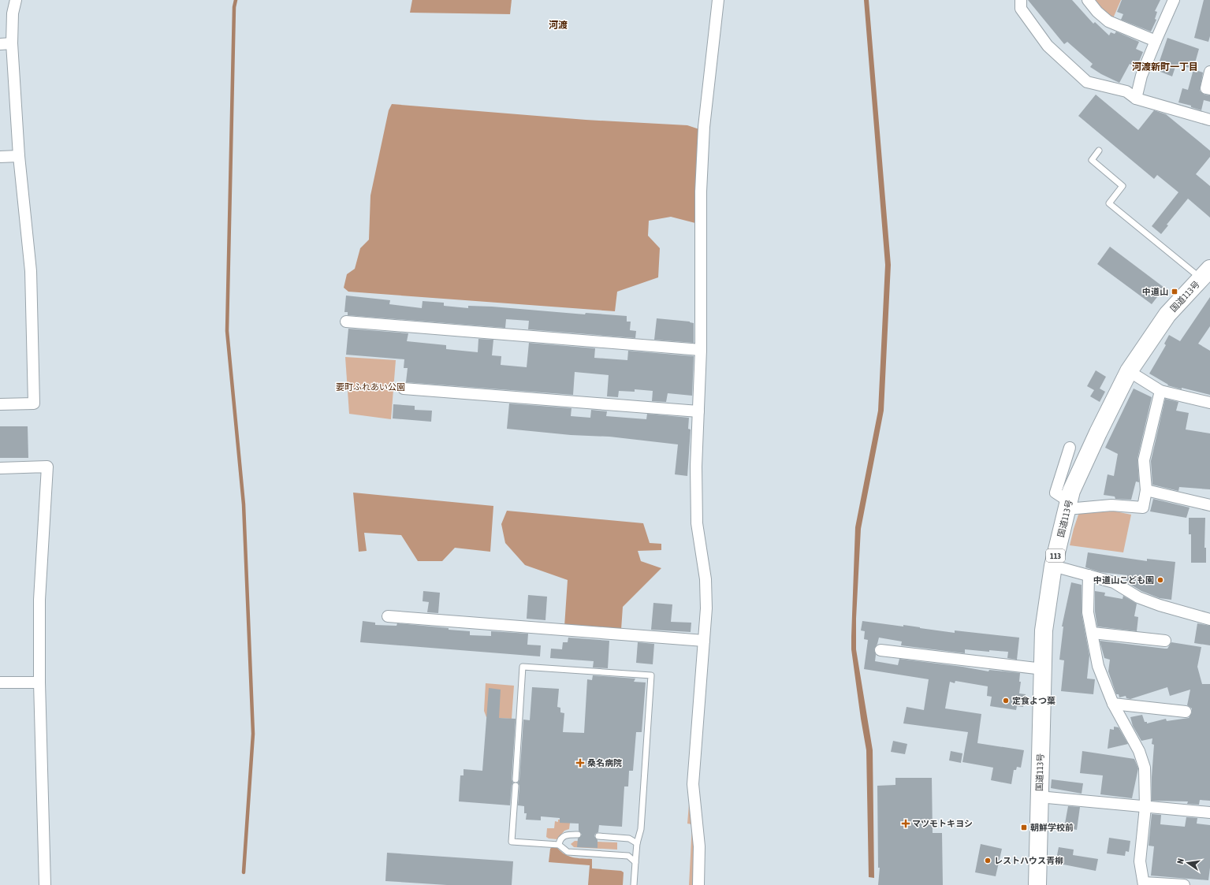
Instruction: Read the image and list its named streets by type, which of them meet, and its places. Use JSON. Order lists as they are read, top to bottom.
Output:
{
  "streets": {
    "highway": ["国道113号", "113"]
  },
  "districts": ["河渡", "河渡新町一丁目"],
  "parks": ["要町ふれあい公園"],
  "places": {
    "transit": ["中道山", "朝鮮学校前"],
    "other": ["中道山こども園", "定食よつ葉", "レストハウス青柳"],
    "health": ["桑名病院", "マツモトキヨシ"]
  },
  "north": "left"
}
